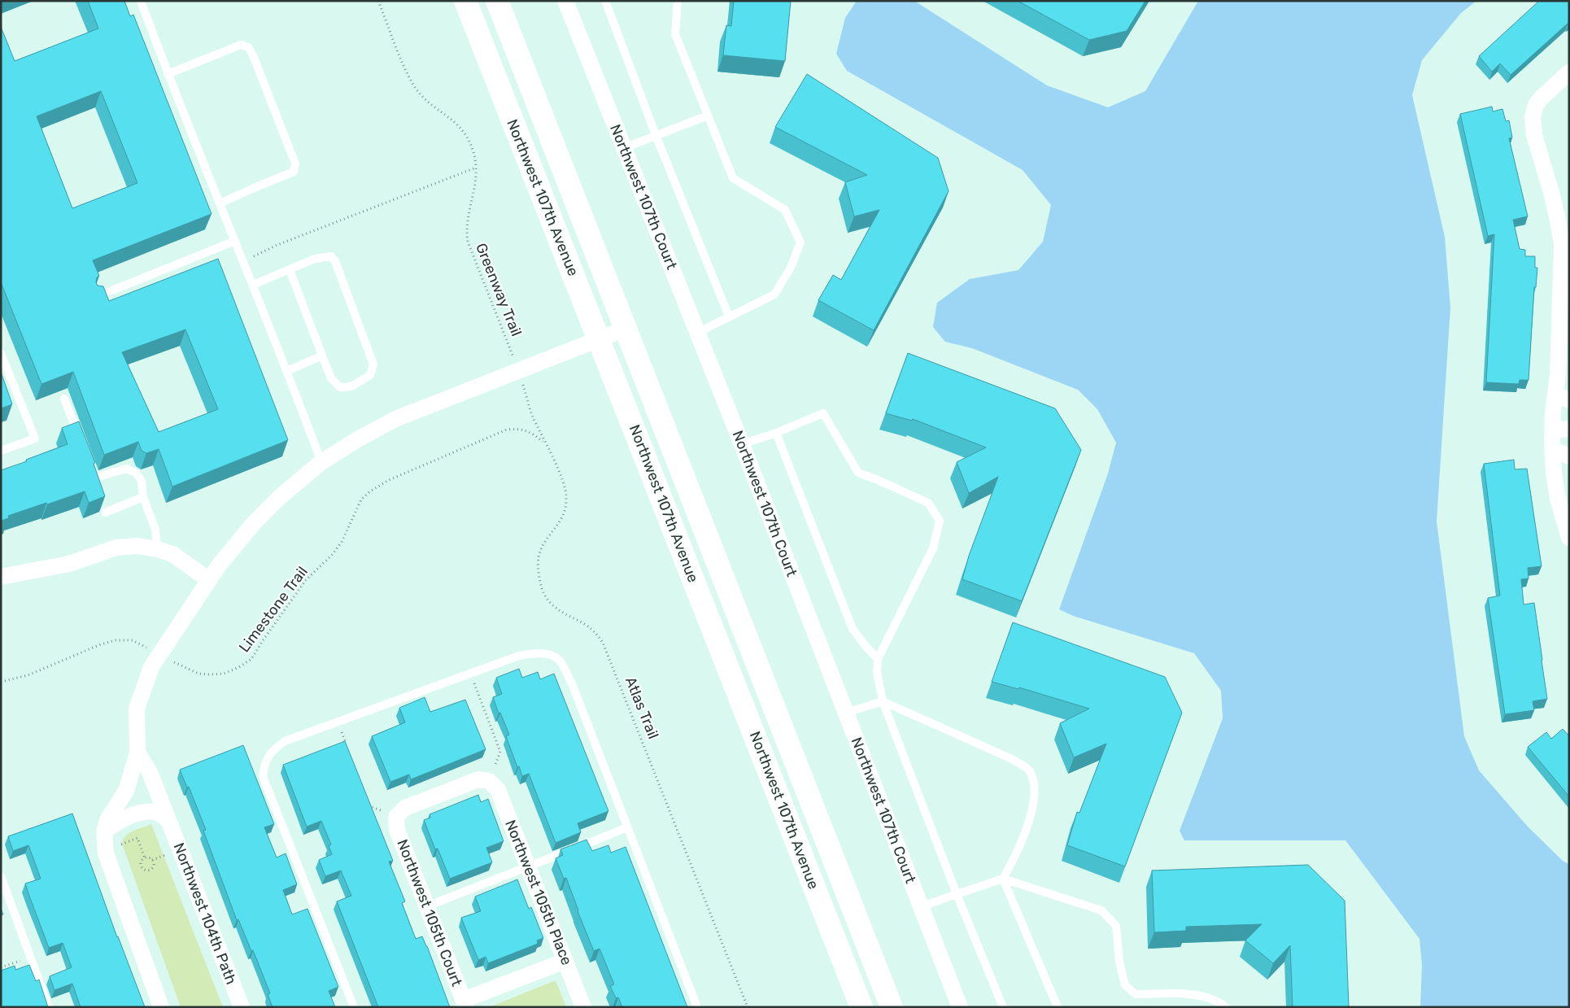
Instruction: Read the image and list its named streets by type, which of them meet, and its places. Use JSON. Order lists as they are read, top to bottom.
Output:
{
  "streets": {
    "main road": ["Northwest 107th Avenue"],
    "street": [
      "Northwest 107th Court",
      "Northwest 105th Place",
      "Northwest 105th Court",
      "Northwest 104th Path"
    ],
    "path": ["Greenway Trail", "Limestone Trail", "Atlas Trail"]
  },
  "crossings": [
    ["Greenway Trail", "Limestone Trail"],
    ["Greenway Trail", "Atlas Trail"],
    ["Limestone Trail", "Atlas Trail"]
  ]
}
